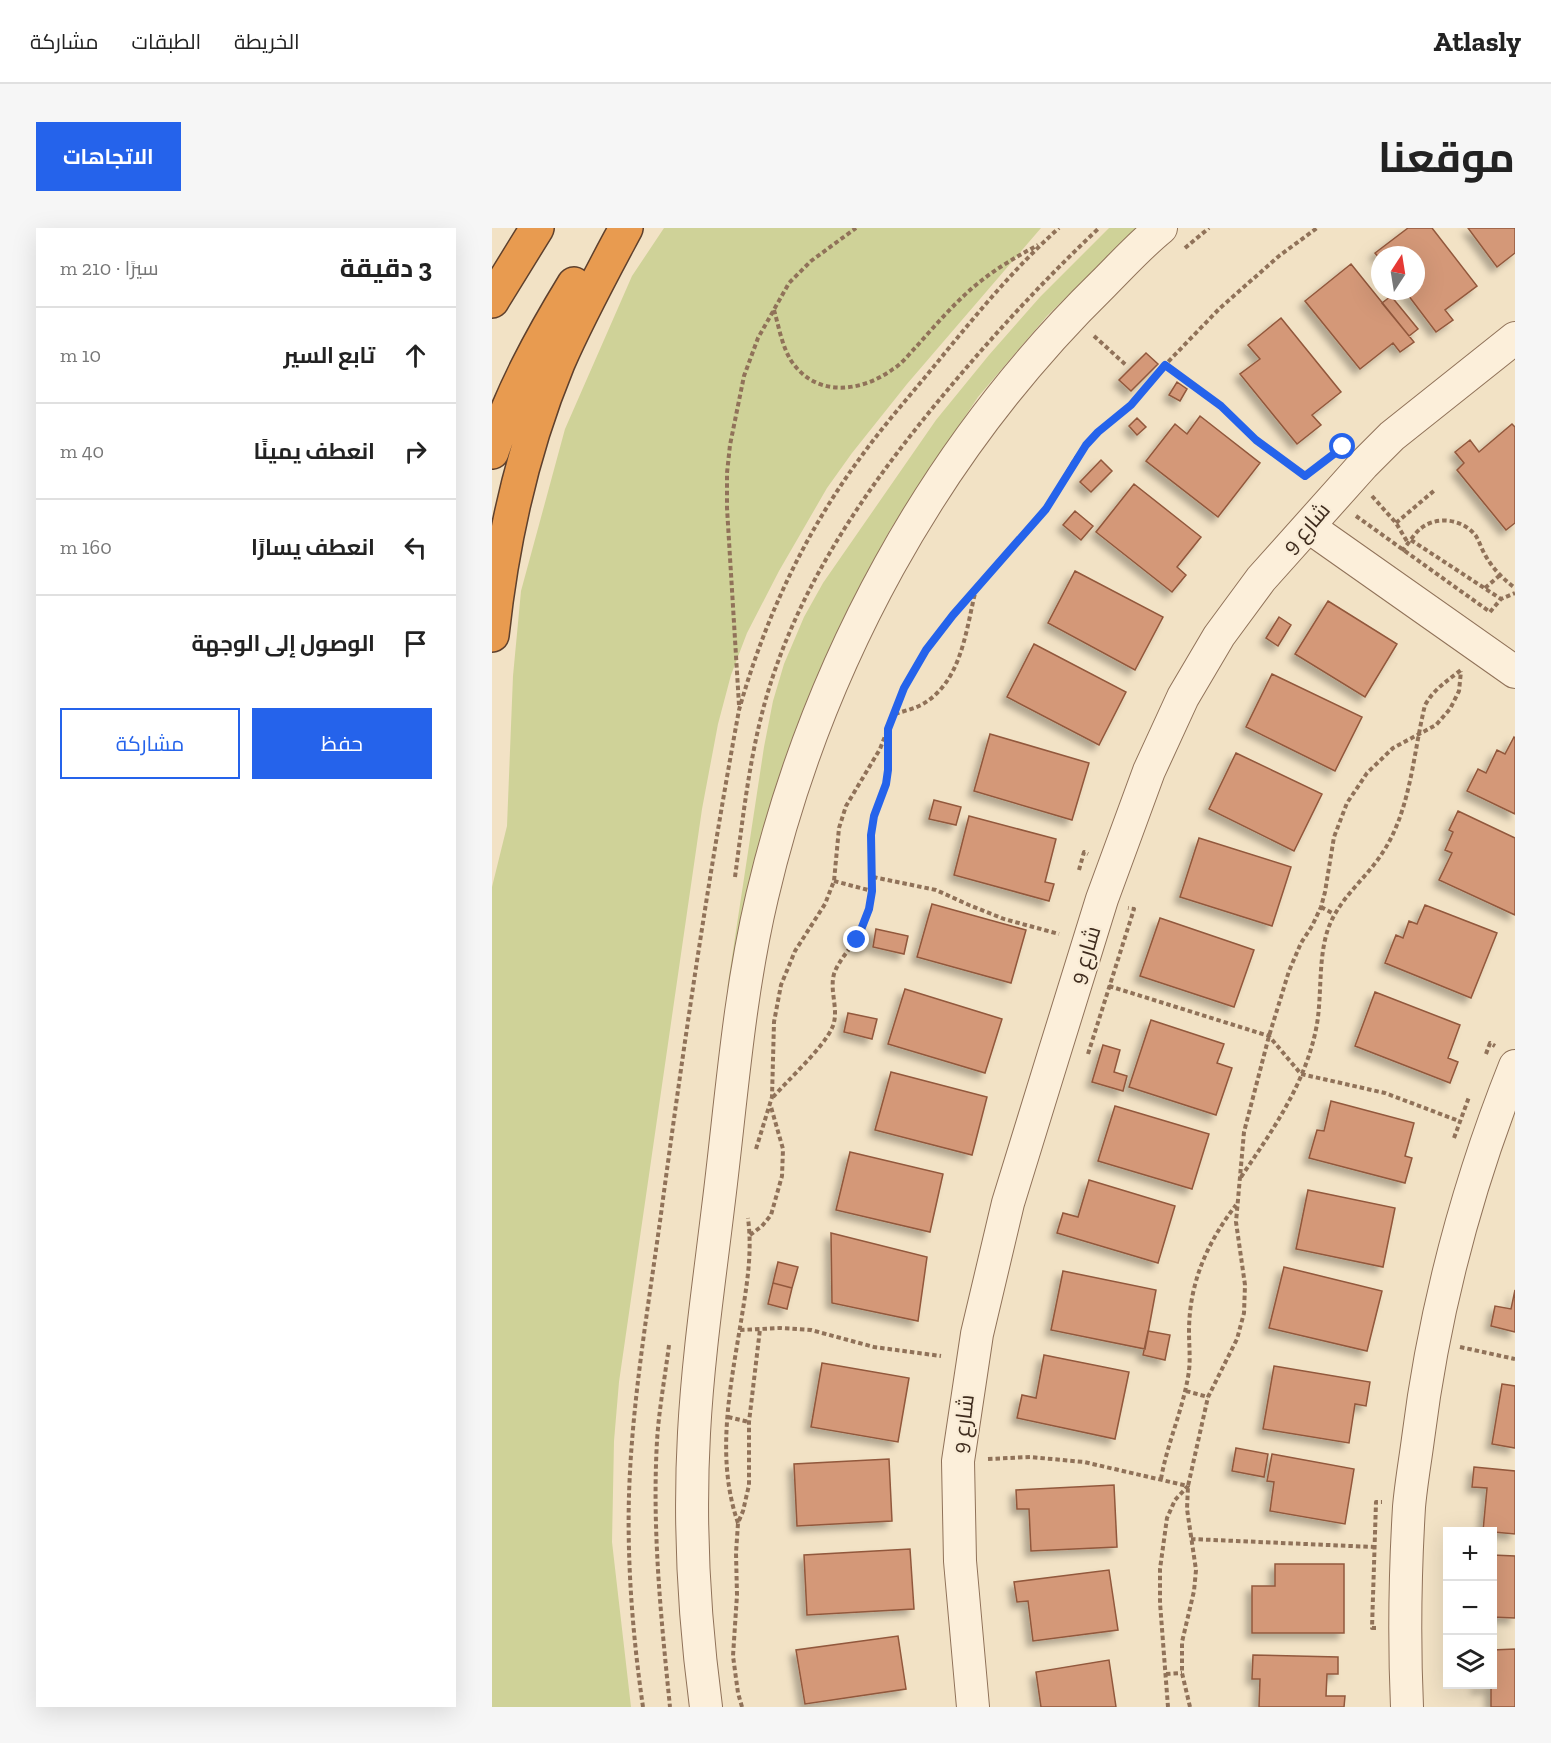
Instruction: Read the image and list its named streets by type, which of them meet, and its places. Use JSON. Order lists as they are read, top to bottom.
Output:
{
  "streets": {
    "street": ["شارع 9"]
  },
  "north": "top",
  "page": {
    "header": "Atlasly",
    "nav": ["الخريطة", "الطبقات", "مشاركة"],
    "title": "موقعنا",
    "buttons": [
      "الاتجاهات",
      ["حفظ", "مشاركة"]
    ],
    "heading": ["3 دقيقة", "سيرًا · 210 m"],
    "list": [
      ["تابع السير", "10 m"],
      ["انعطف يمينًا", "40 m"],
      ["انعطف يسارًا", "160 m"],
      "الوصول إلى الوجهة"
    ],
    "map_buttons": ["+", "−"]
  }
}
